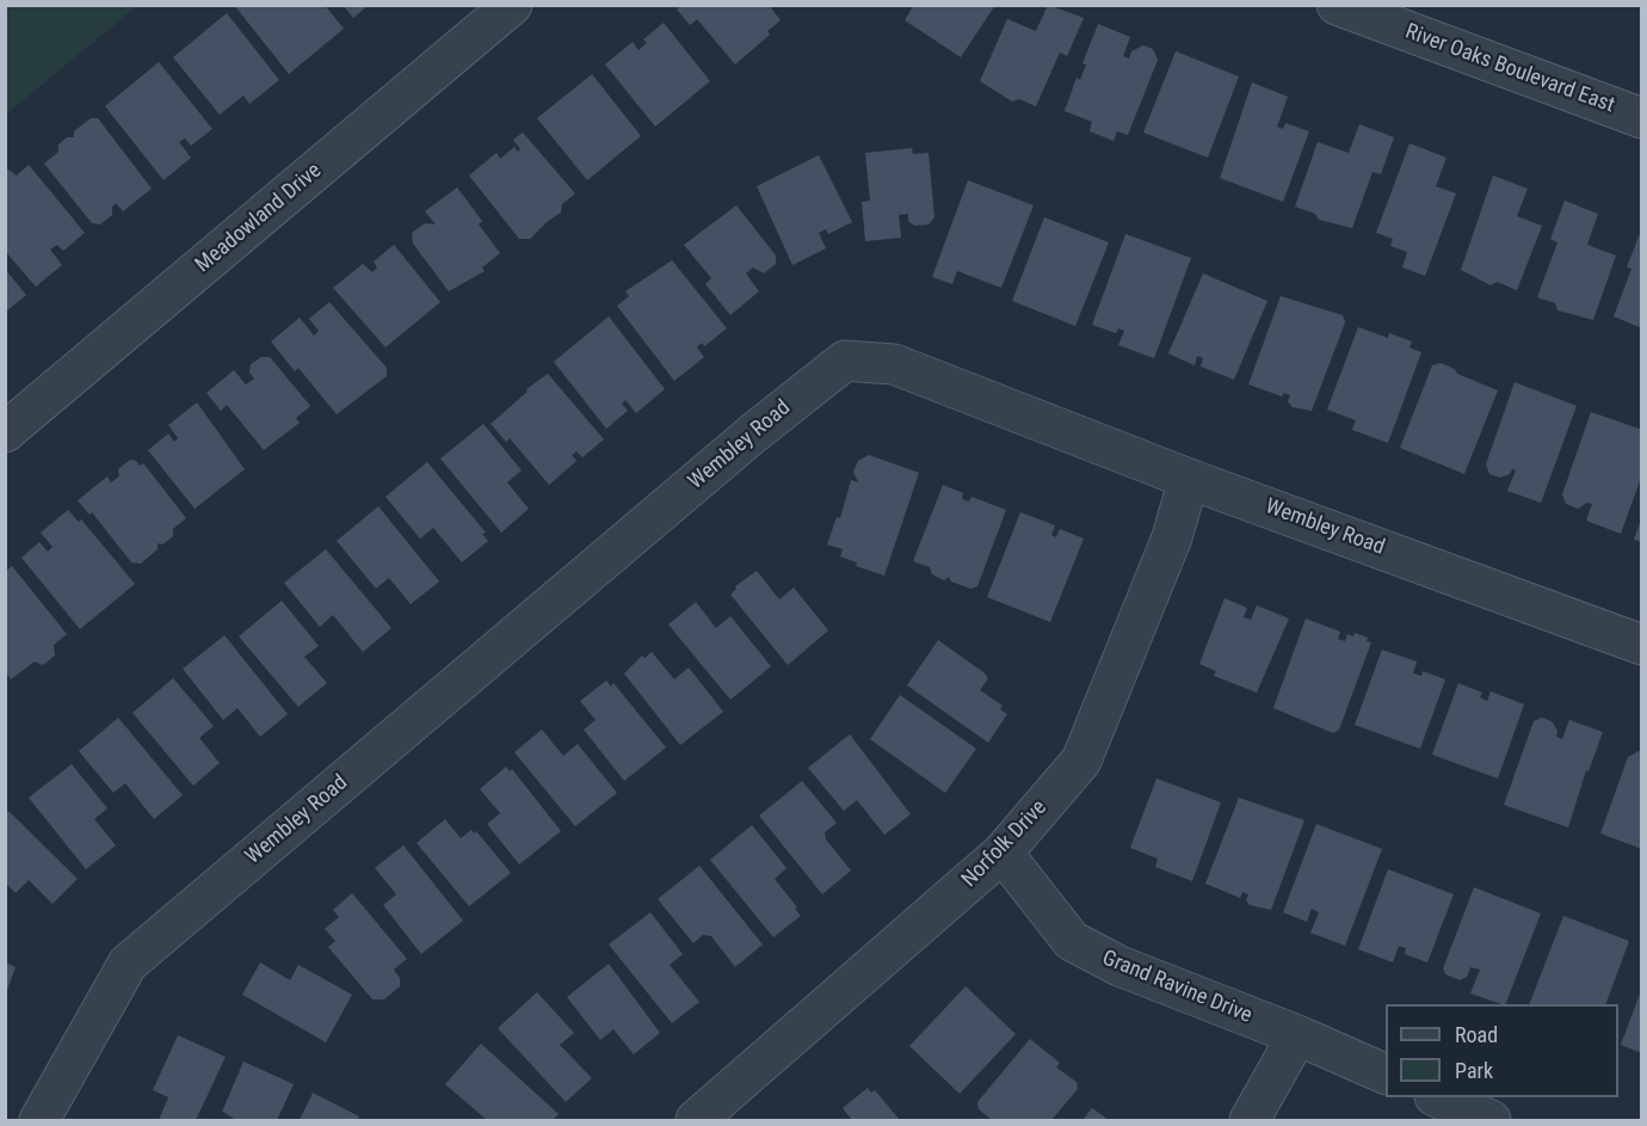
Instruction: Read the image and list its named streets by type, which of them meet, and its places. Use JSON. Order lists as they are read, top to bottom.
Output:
{
  "streets": {
    "street": [
      "River Oaks Boulevard East",
      "Meadowland Drive",
      "Wembley Road",
      "Norfolk Drive",
      "Grand Ravine Drive"
    ]
  },
  "crossings": [
    ["Wembley Road", "Norfolk Drive"],
    ["Norfolk Drive", "Grand Ravine Drive"]
  ],
  "legend": ["Road", "Park"]
}
